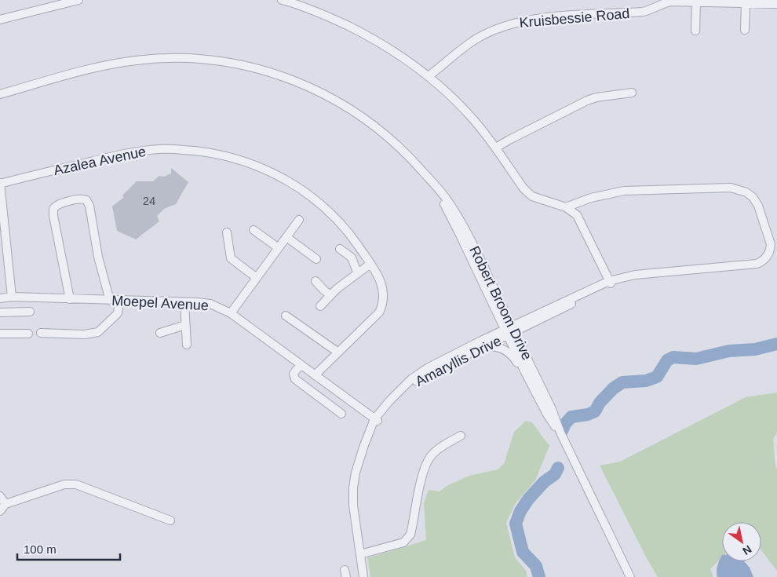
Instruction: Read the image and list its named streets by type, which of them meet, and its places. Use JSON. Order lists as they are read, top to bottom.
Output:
{
  "streets": {
    "street": [
      "Kruisbessie Road",
      "Azalea Avenue",
      "Moepel Avenue",
      "Robert Broom Drive",
      "Amaryllis Drive"
    ]
  },
  "crossings": [
    ["Azalea Avenue", "Moepel Avenue"],
    ["Moepel Avenue", "Amaryllis Drive"],
    ["Robert Broom Drive", "Amaryllis Drive"]
  ],
  "house_numbers": ["24"],
  "scale_bar": "100 m",
  "north": "bottom right"
}
